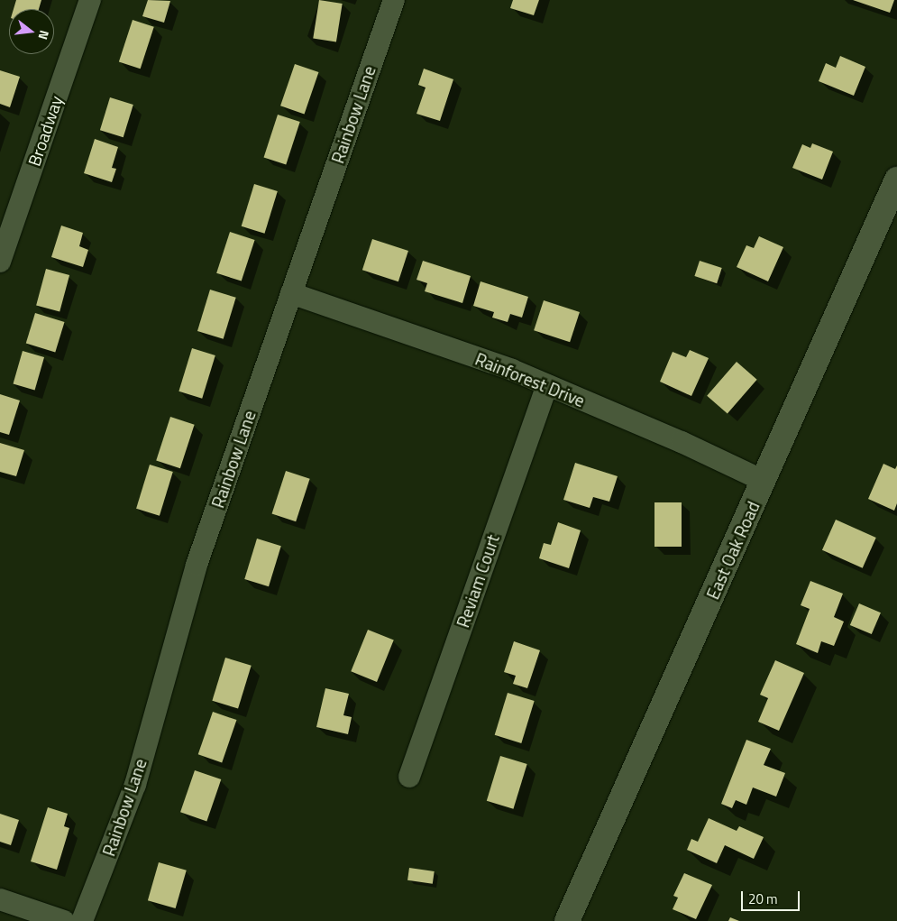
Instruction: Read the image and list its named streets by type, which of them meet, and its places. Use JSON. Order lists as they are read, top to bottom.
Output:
{
  "streets": {
    "street": [
      "Rainbow Lane",
      "Broadway",
      "Rainforest Drive",
      "East Oak Road",
      "Reviam Court"
    ]
  },
  "crossings": [
    ["Rainbow Lane", "Rainforest Drive"],
    ["Rainforest Drive", "East Oak Road"],
    ["Rainforest Drive", "Reviam Court"]
  ],
  "scale_bar": "20 m",
  "north": "right"
}
